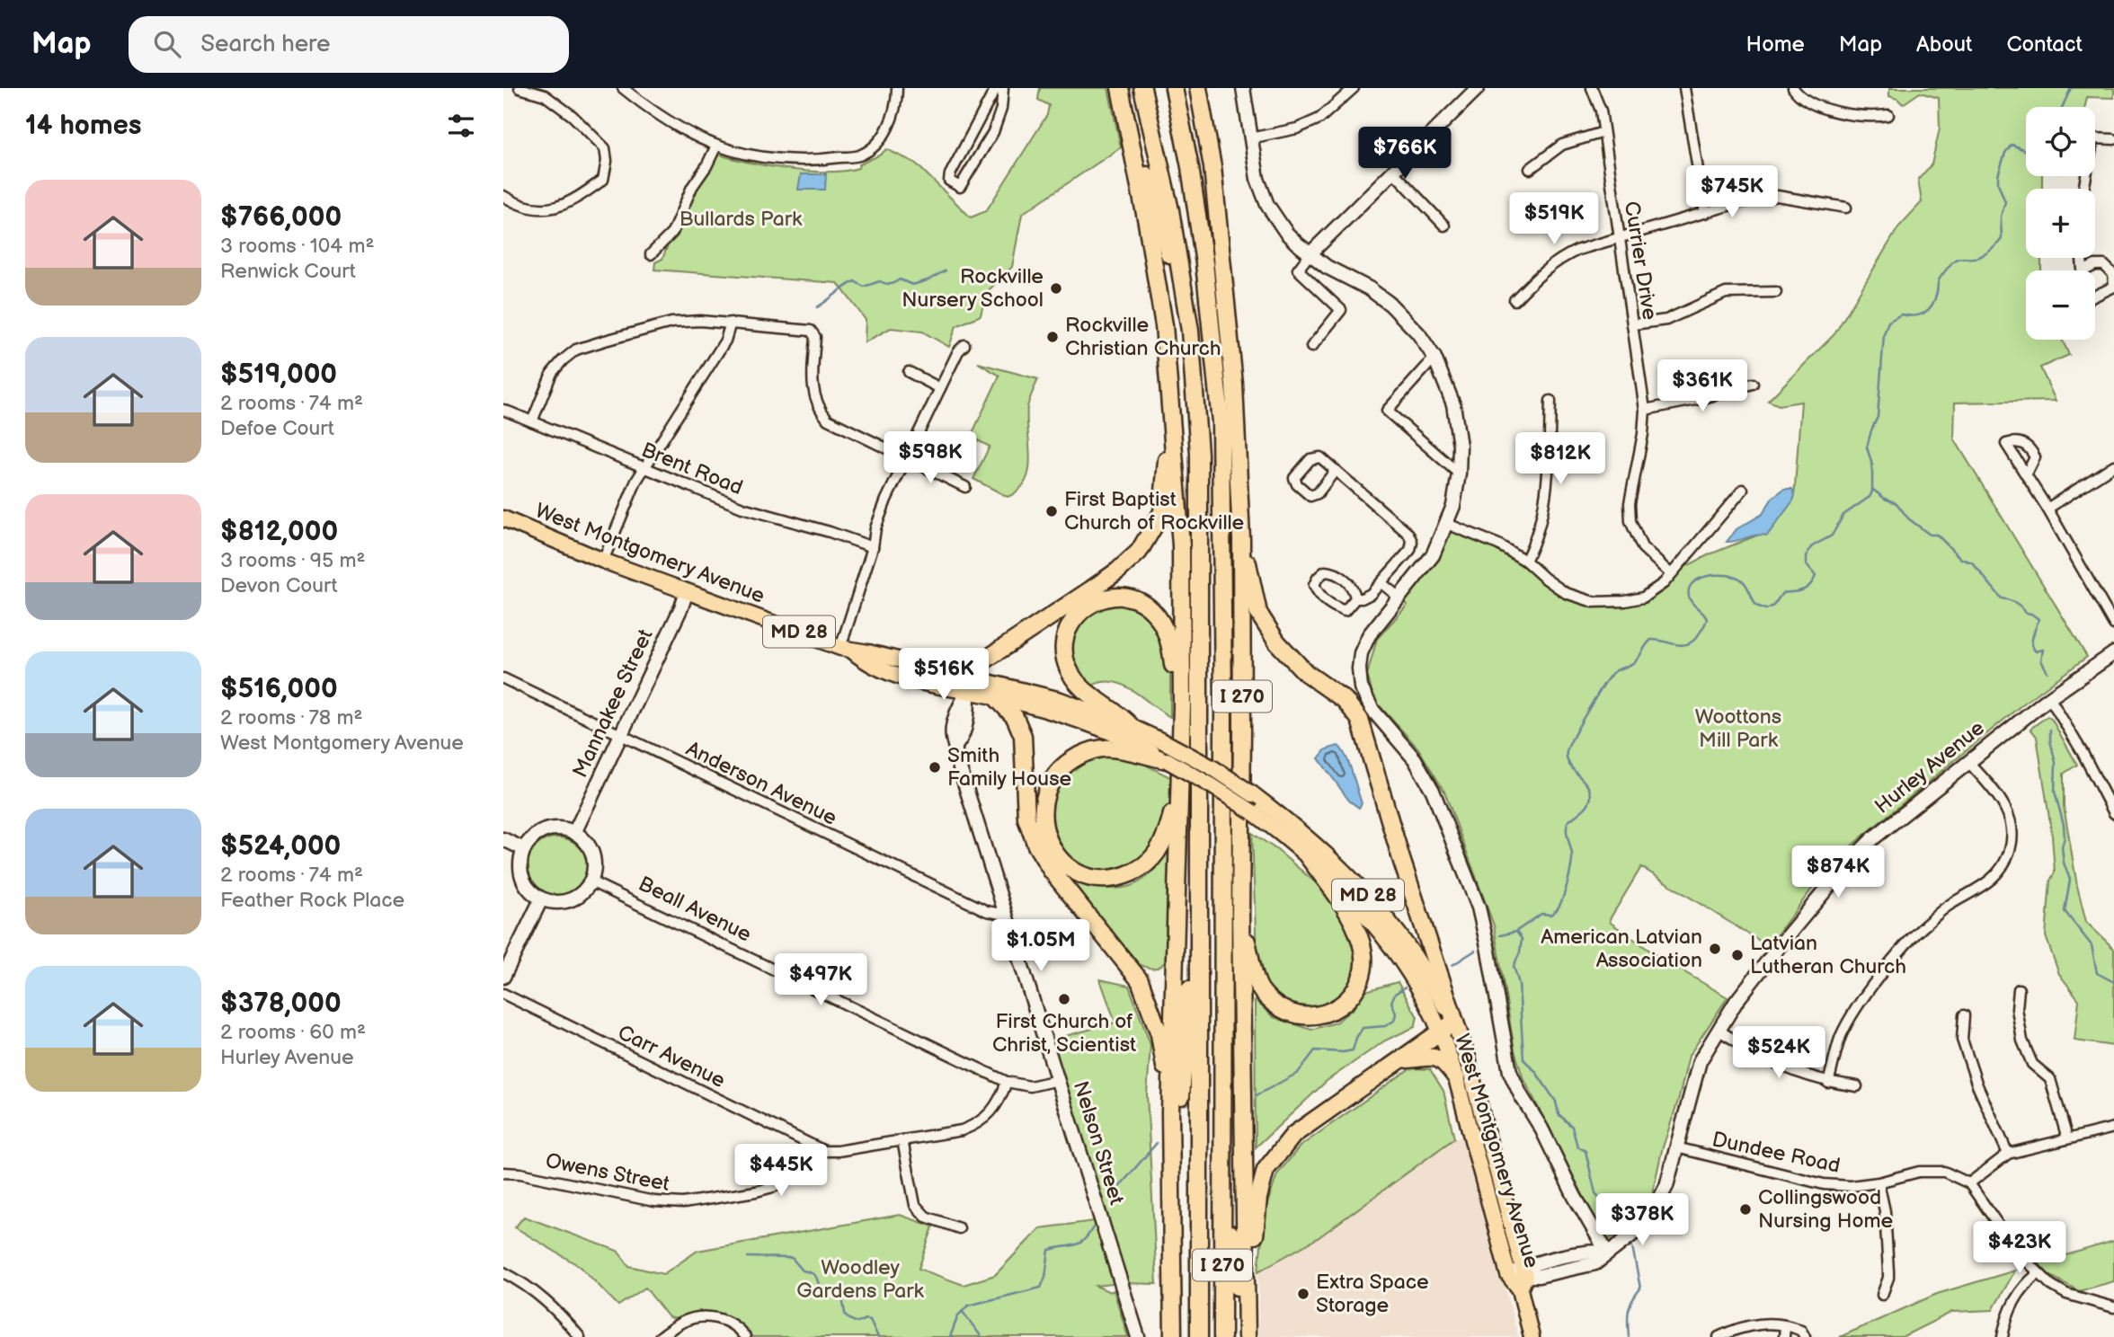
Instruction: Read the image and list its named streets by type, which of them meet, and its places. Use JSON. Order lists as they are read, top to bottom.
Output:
{
  "streets": {
    "highway": ["I 270"],
    "main road": ["West Montgomery Avenue", "MD 28"],
    "street": [
      "Currier Drive",
      "Brent Road",
      "Mannakee Street",
      "Hurley Avenue",
      "Anderson Avenue",
      "Beall Avenue",
      "Carr Avenue",
      "Nelson Street",
      "Dundee Road",
      "Owens Street"
    ]
  },
  "crossings": [
    ["West Montgomery Avenue", "MD 28"],
    ["West Montgomery Avenue", "Mannakee Street"],
    ["West Montgomery Avenue", "Nelson Street"],
    ["Mannakee Street", "Anderson Avenue"],
    ["Mannakee Street", "Beall Avenue"],
    ["Hurley Avenue", "Dundee Road"],
    ["Anderson Avenue", "Nelson Street"],
    ["Beall Avenue", "Nelson Street"],
    ["Carr Avenue", "Owens Street"]
  ],
  "parks": ["Bullards Park", "Woottons Mill Park", "Woodley Gardens Park"],
  "places": [
    "Rockville Nursery School",
    "Rockville Christian Church",
    "First Baptist Church of Rockville",
    "Smith Family House",
    "American Latvian Association",
    "Latvian Lutheran Church",
    "First Church of Christ, Scientist",
    "Collingswood Nursing Home",
    "Extra Space Storage"
  ],
  "page": {
    "header": "Map",
    "search": "Search here",
    "nav": [
      "Home",
      "Map",
      "About",
      "Contact"
    ],
    "heading": "14 homes",
    "map_buttons": ["+", "−"],
    "price": [
      "$766K",
      "$745K",
      "$519K",
      "$361K",
      "$598K",
      "$812K",
      "$516K",
      "$874K",
      "$1.05M",
      "$497K",
      "$524K",
      "$445K",
      "$378K",
      "$423K"
    ],
    "list": [
      {
        "name": "$766,000",
        "note": "3 rooms · 104 m² · Renwick Court"
      },
      {
        "name": "$519,000",
        "note": "2 rooms · 74 m² · Defoe Court"
      },
      {
        "name": "$812,000",
        "note": "3 rooms · 95 m² · Devon Court"
      },
      {
        "name": "$516,000",
        "note": "2 rooms · 78 m² · West Montgomery Avenue"
      },
      {
        "name": "$524,000",
        "note": "2 rooms · 74 m² · Feather Rock Place"
      },
      {
        "name": "$378,000",
        "note": "2 rooms · 60 m² · Hurley Avenue"
      }
    ]
  }
}
